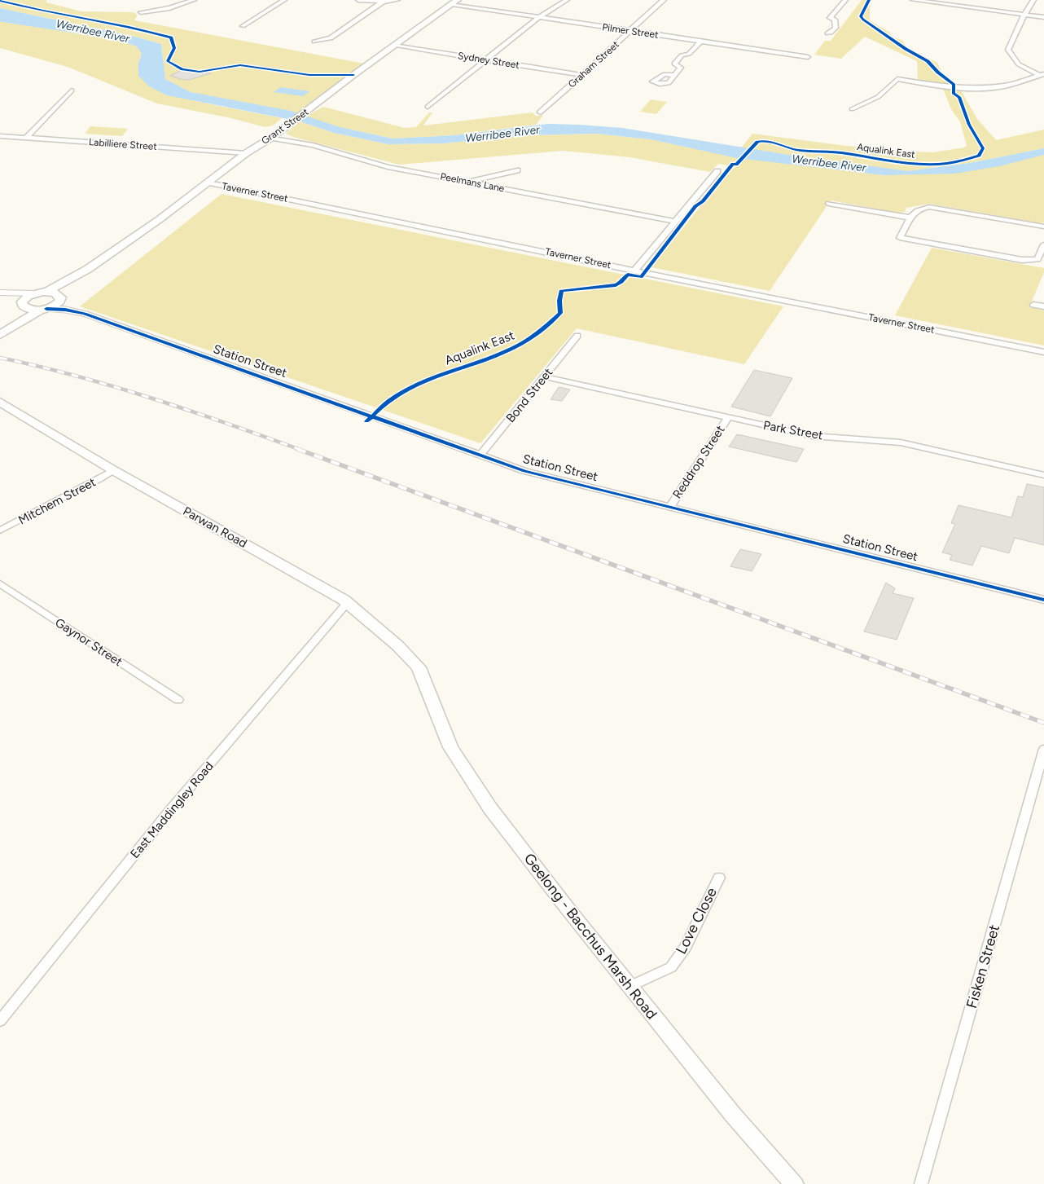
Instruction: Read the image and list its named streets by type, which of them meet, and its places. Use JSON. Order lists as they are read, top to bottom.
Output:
{
  "streets": {
    "main road": ["Grant Street", "Parwan Road", "Geelong - Bacchus Marsh Road"],
    "street": [
      "Pilmer Street",
      "Sydney Street",
      "Graham Street",
      "Labilliere Street",
      "Peelmans Lane",
      "Taverner Street",
      "Station Street",
      "Bond Street",
      "Park Street",
      "Reddrop Street",
      "Mitchem Street",
      "Gaynor Street",
      "East Maddingley Road",
      "Love Close",
      "Fisken Street"
    ],
    "cycle path": ["Aqualink East"]
  },
  "crossings": [
    ["Pilmer Street", "Graham Street"],
    ["Pilmer Street", "Grant Street"],
    ["Sydney Street", "Graham Street"],
    ["Sydney Street", "Grant Street"],
    ["Grant Street", "Labilliere Street"],
    ["Grant Street", "Peelmans Lane"],
    ["Grant Street", "Taverner Street"],
    ["Grant Street", "Station Street"],
    ["Station Street", "Bond Street"],
    ["Station Street", "Reddrop Street"],
    ["Bond Street", "Park Street"],
    ["Park Street", "Reddrop Street"],
    ["Mitchem Street", "Parwan Road"],
    ["Parwan Road", "East Maddingley Road"],
    ["Parwan Road", "Geelong - Bacchus Marsh Road"],
    ["Love Close", "Geelong - Bacchus Marsh Road"]
  ],
  "water": ["Werribee River"]
}
